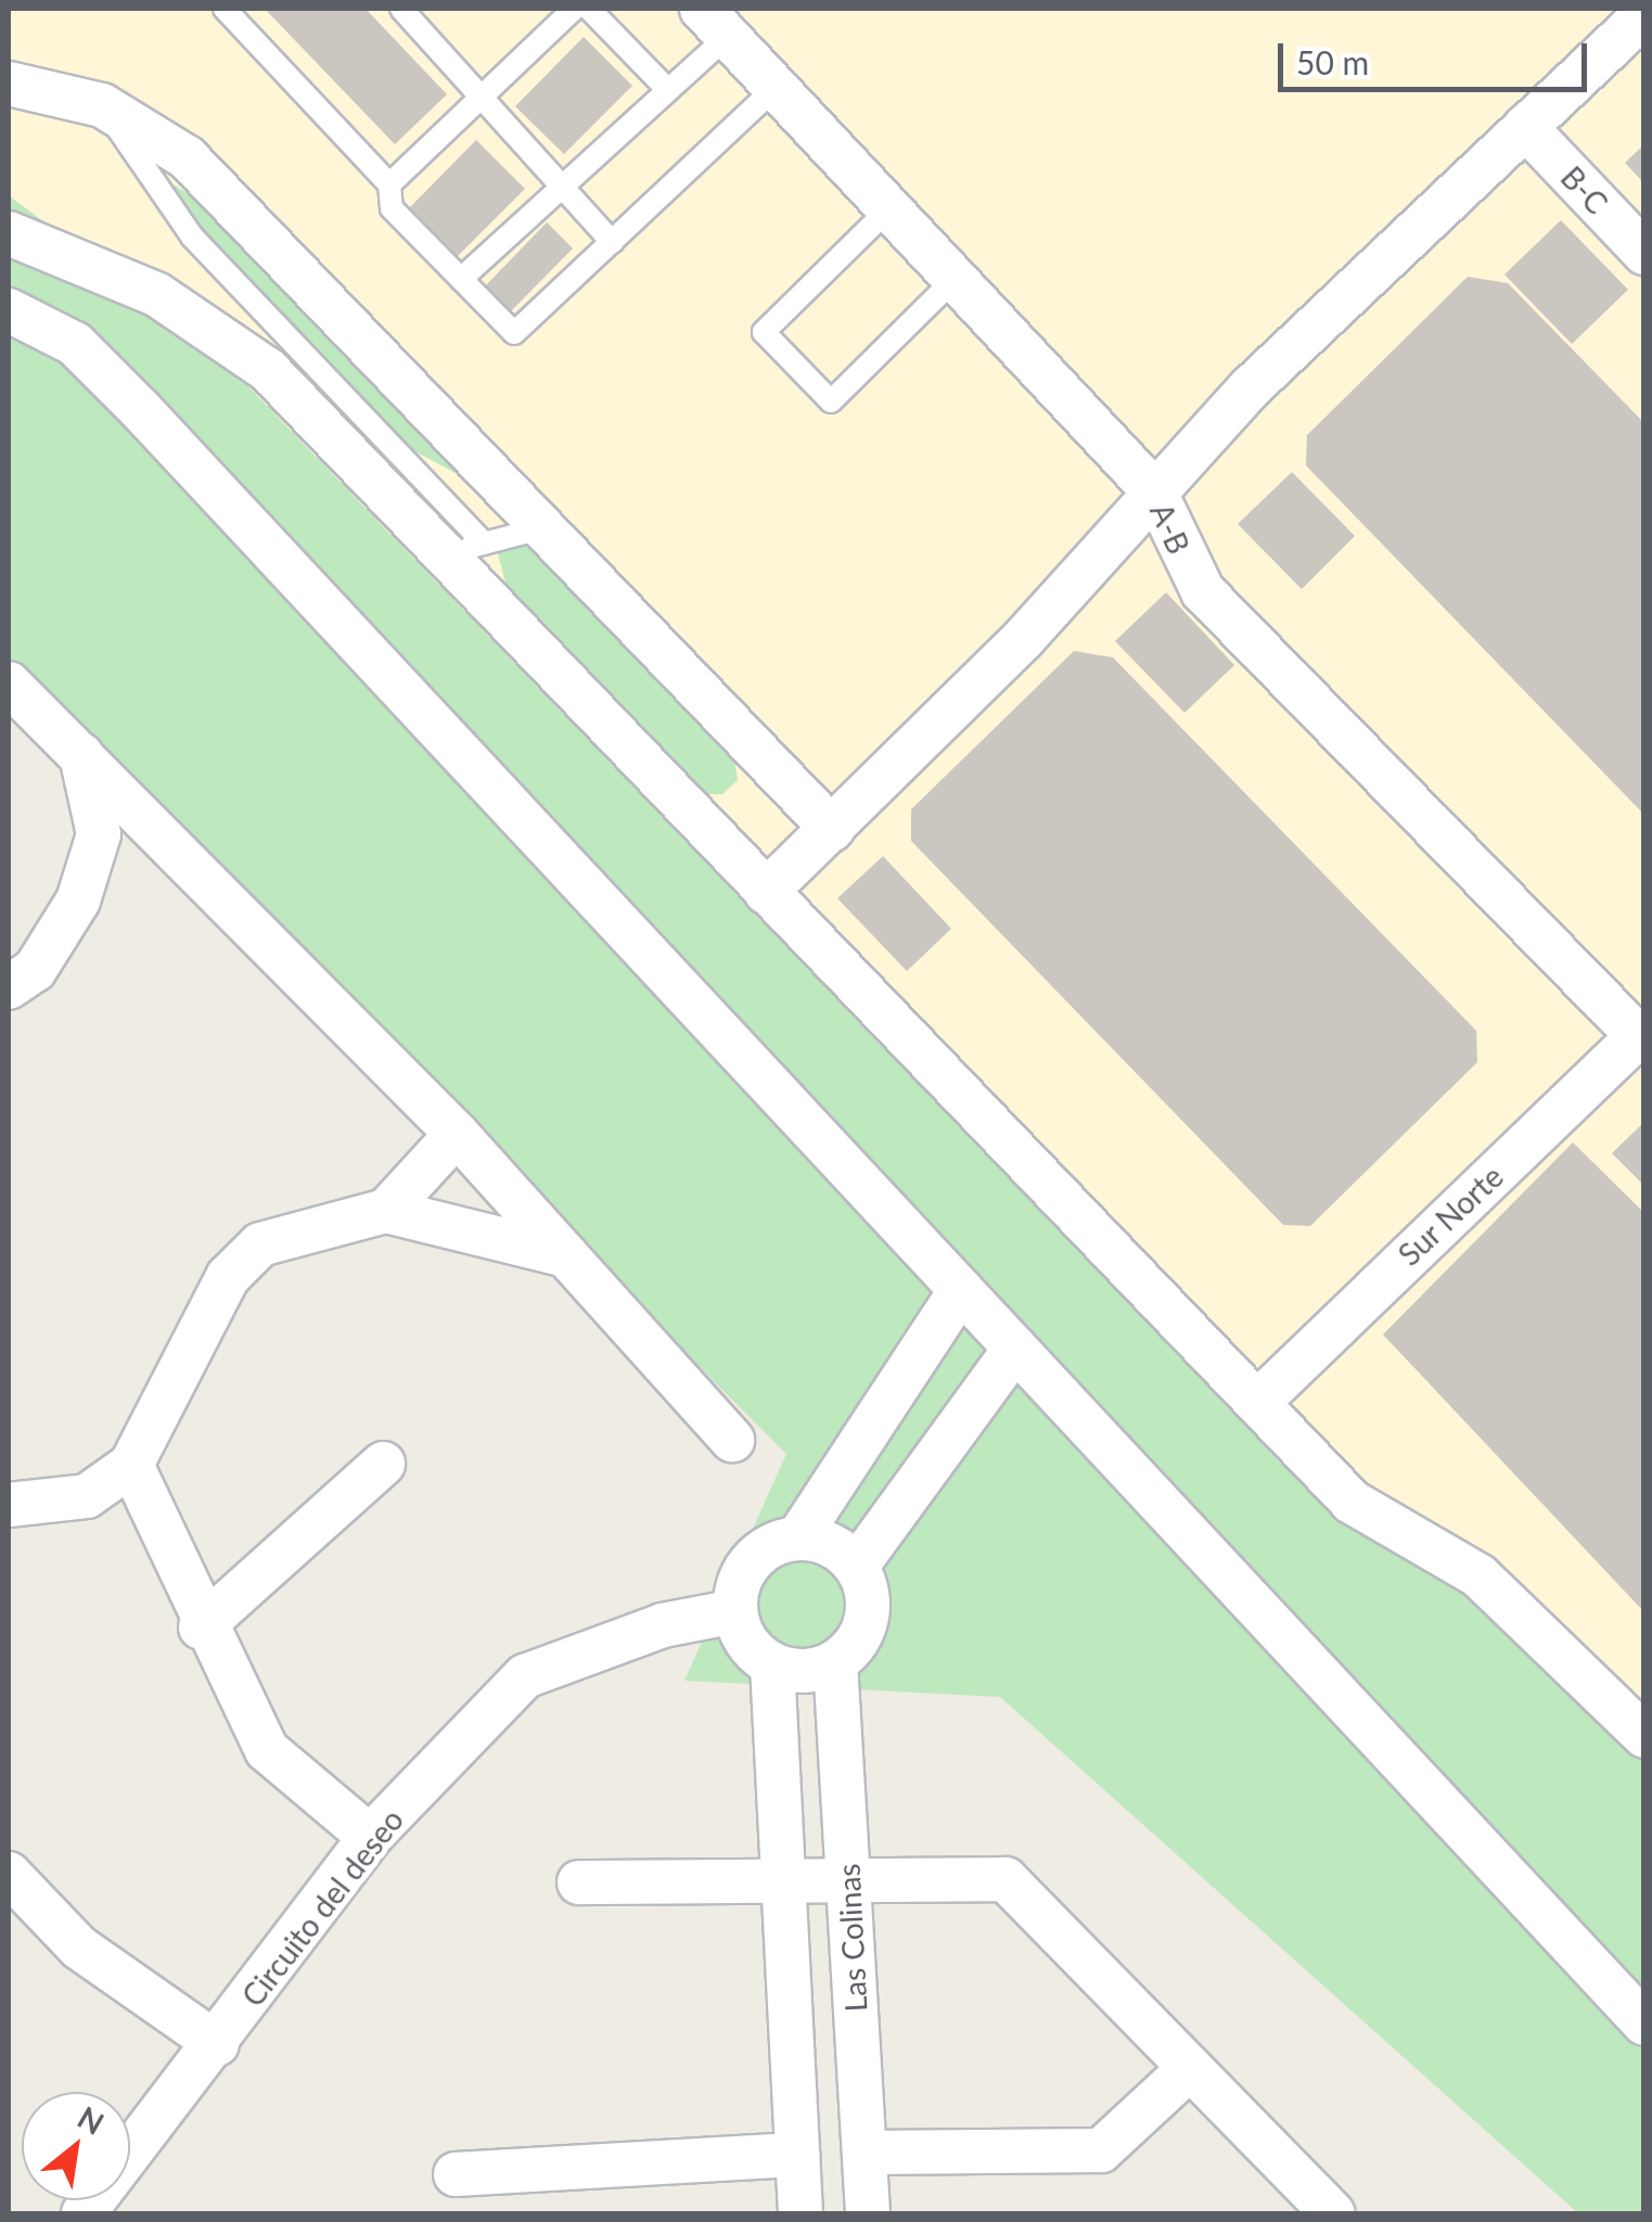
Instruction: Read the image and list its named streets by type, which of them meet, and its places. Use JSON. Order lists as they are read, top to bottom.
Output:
{
  "streets": {
    "street": [
      "B-C",
      "A-B",
      "Sur Norte",
      "Circuito del deseo",
      "Las Colinas"
    ]
  },
  "crossings": [
    ["A-B", "Sur Norte"],
    ["Circuito del deseo", "Las Colinas"]
  ],
  "scale_bar": "50 m",
  "north": "top right"
}
